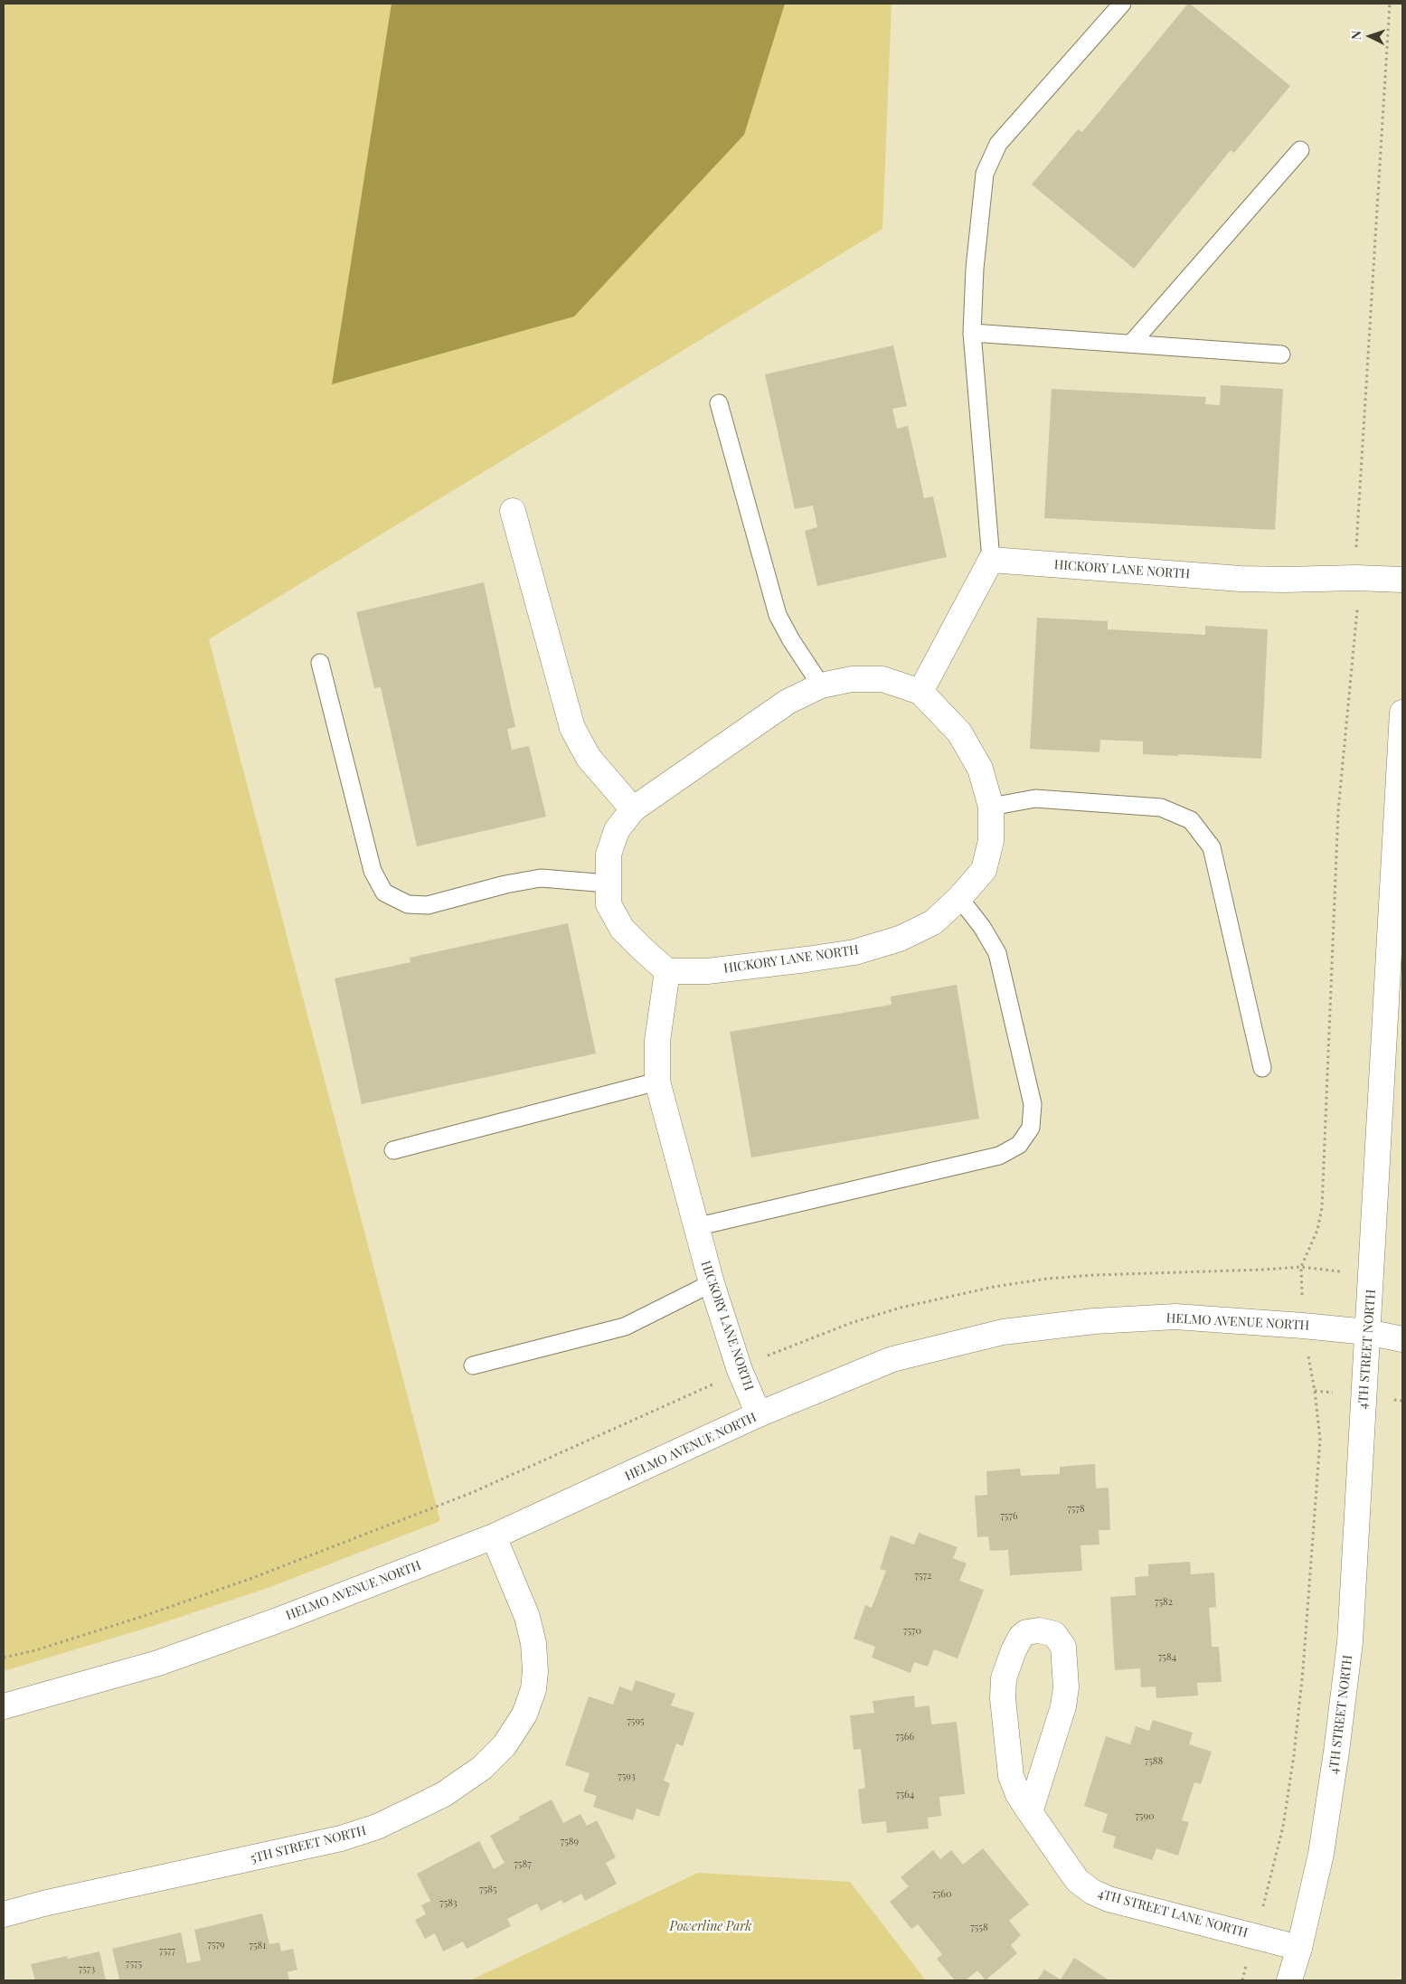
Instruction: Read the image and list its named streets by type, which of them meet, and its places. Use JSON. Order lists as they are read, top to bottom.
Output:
{
  "streets": {
    "street": [
      "HICKORY LANE NORTH",
      "HELMO AVENUE NORTH",
      "4TH STREET NORTH",
      "5TH STREET NORTH",
      "4TH STREET LANE NORTH"
    ]
  },
  "crossings": [
    ["HICKORY LANE NORTH", "HELMO AVENUE NORTH"],
    ["HELMO AVENUE NORTH", "4TH STREET NORTH"],
    ["HELMO AVENUE NORTH", "5TH STREET NORTH"],
    ["4TH STREET NORTH", "4TH STREET LANE NORTH"]
  ],
  "parks": ["Powerline Park"],
  "house_numbers": [
    "7578",
    "7576",
    "7572",
    "7582",
    "7570",
    "7584",
    "7595",
    "7566",
    "7588",
    "7593",
    "7564",
    "7590",
    "7589",
    "7587",
    "7585",
    "7560",
    "7583",
    "7558",
    "7579",
    "7581",
    "7577",
    "7575",
    "7573"
  ],
  "north": "left"
}
